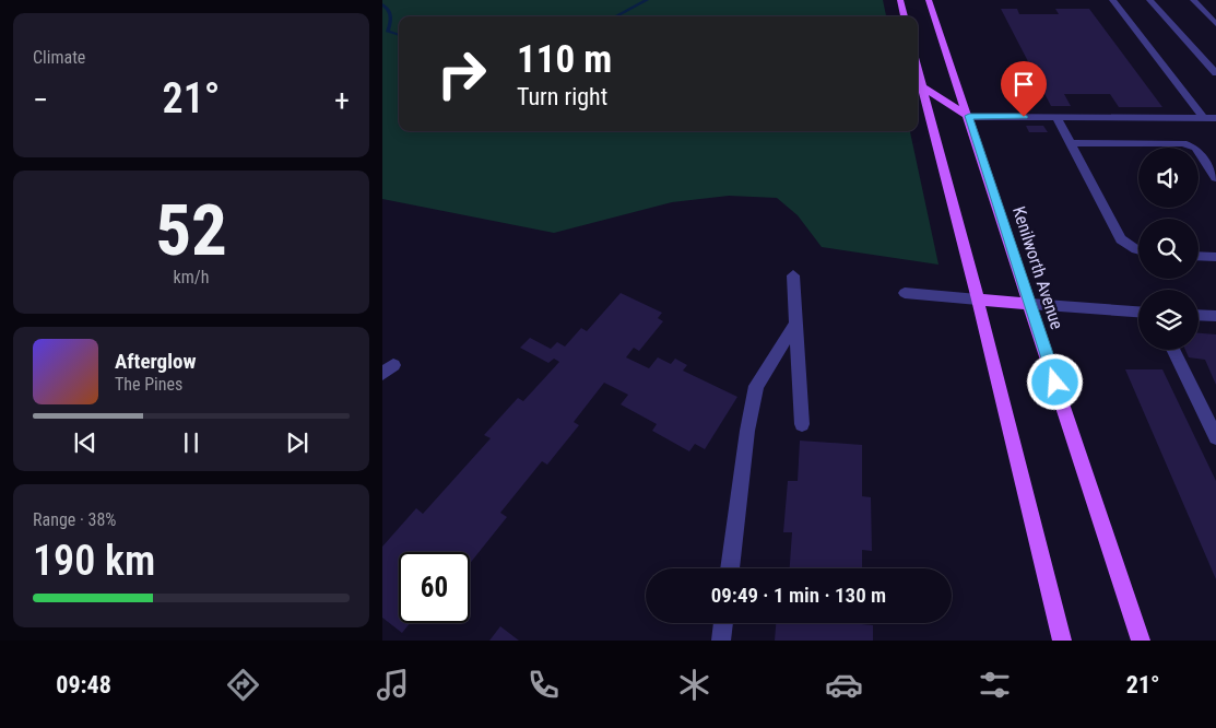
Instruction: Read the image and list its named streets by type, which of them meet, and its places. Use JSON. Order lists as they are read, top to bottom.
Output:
{
  "streets": {
    "main road": ["Kenilworth Avenue"]
  },
  "page": {
    "tile": [
      "Climate",
      ["52", "km/h"],
      ["Range · 38%", "190 km"]
    ],
    "turn": ["110 m", "Turn right"],
    "heat": ["−", "21°", "+"],
    "song": ["Afterglow", "The Pines"],
    "limit": "60",
    "trip": "09:49 · 1 min · 130 m",
    "tabs": ["09:48", "21°"]
  }
}
